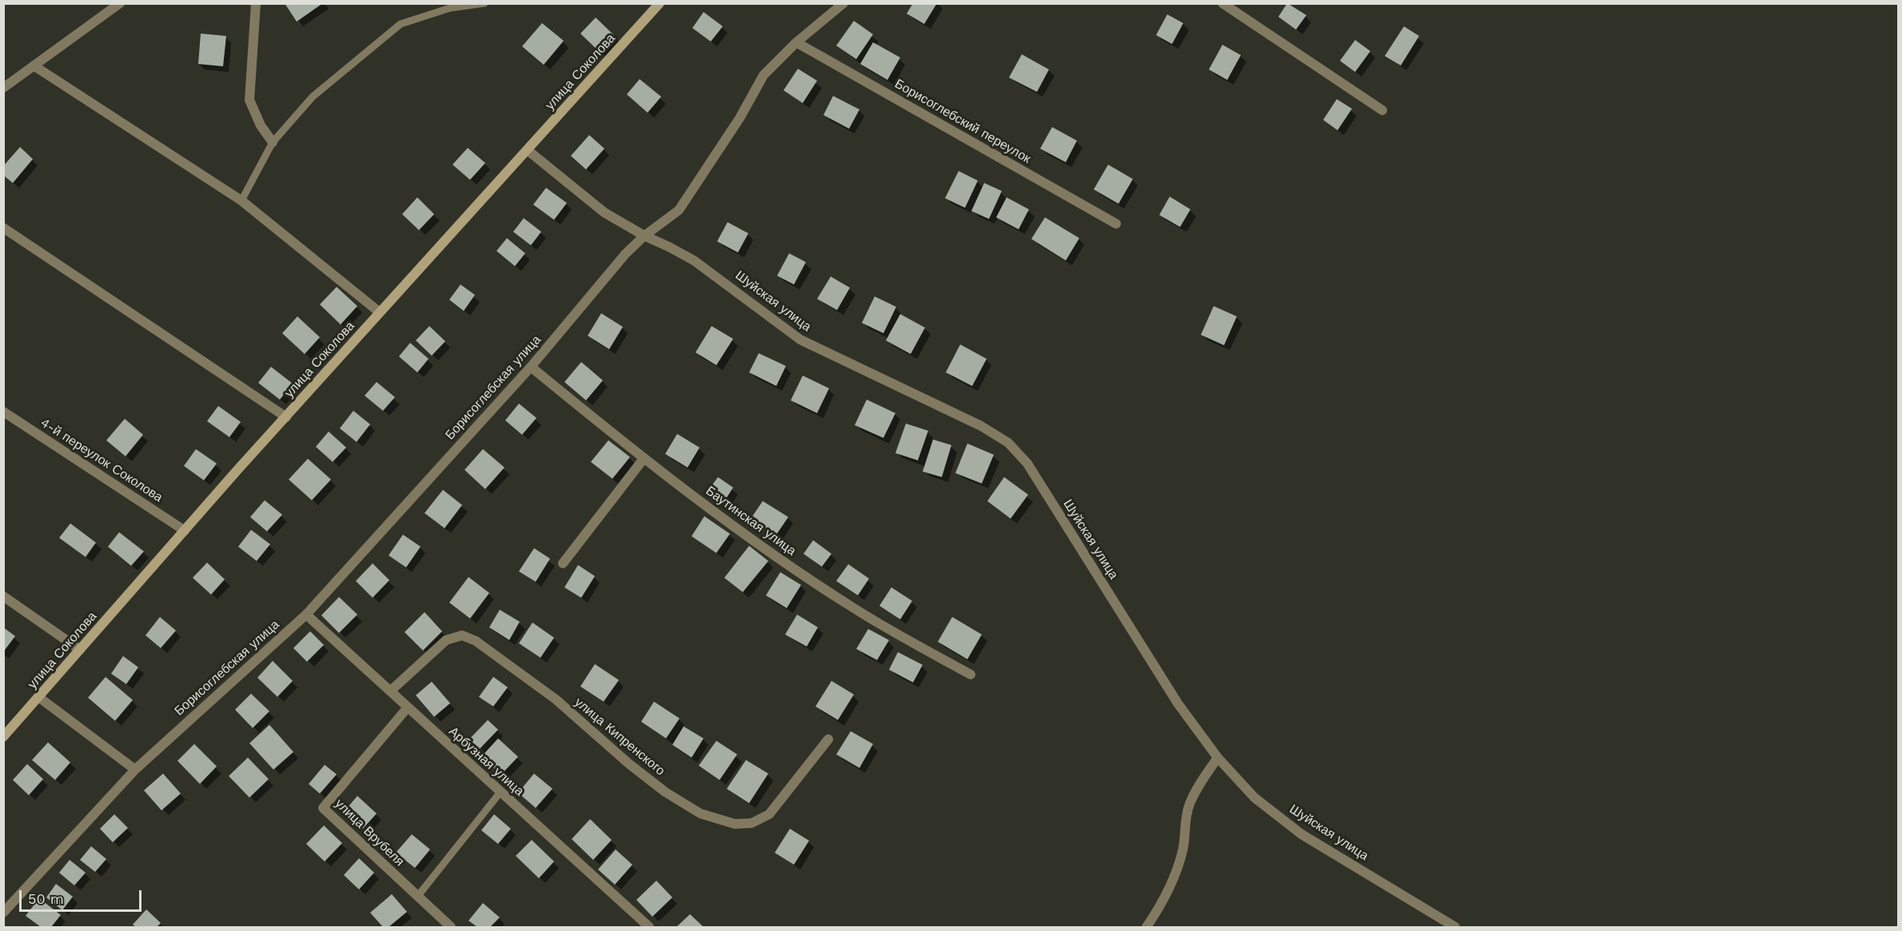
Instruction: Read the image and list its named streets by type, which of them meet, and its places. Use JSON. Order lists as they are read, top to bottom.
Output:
{
  "streets": {
    "main road": ["улица Соколова"],
    "street": [
      "Борисоглебский переулок",
      "Шуйская улица",
      "Борисоглебская улица",
      "4-й переулок Соколова",
      "Баутинская улица",
      "улица Кипренского",
      "Арбузная улица",
      "улица Врубеля"
    ]
  },
  "crossings": [
    ["улица Соколова", "Шуйская улица"],
    ["улица Соколова", "4-й переулок Соколова"],
    ["Борисоглебский переулок", "Борисоглебская улица"],
    ["Шуйская улица", "Борисоглебская улица"],
    ["Борисоглебская улица", "Баутинская улица"],
    ["Борисоглебская улица", "Арбузная улица"],
    ["улица Кипренского", "Арбузная улица"],
    ["Арбузная улица", "улица Врубеля"]
  ],
  "scale_bar": "50 m"
}
